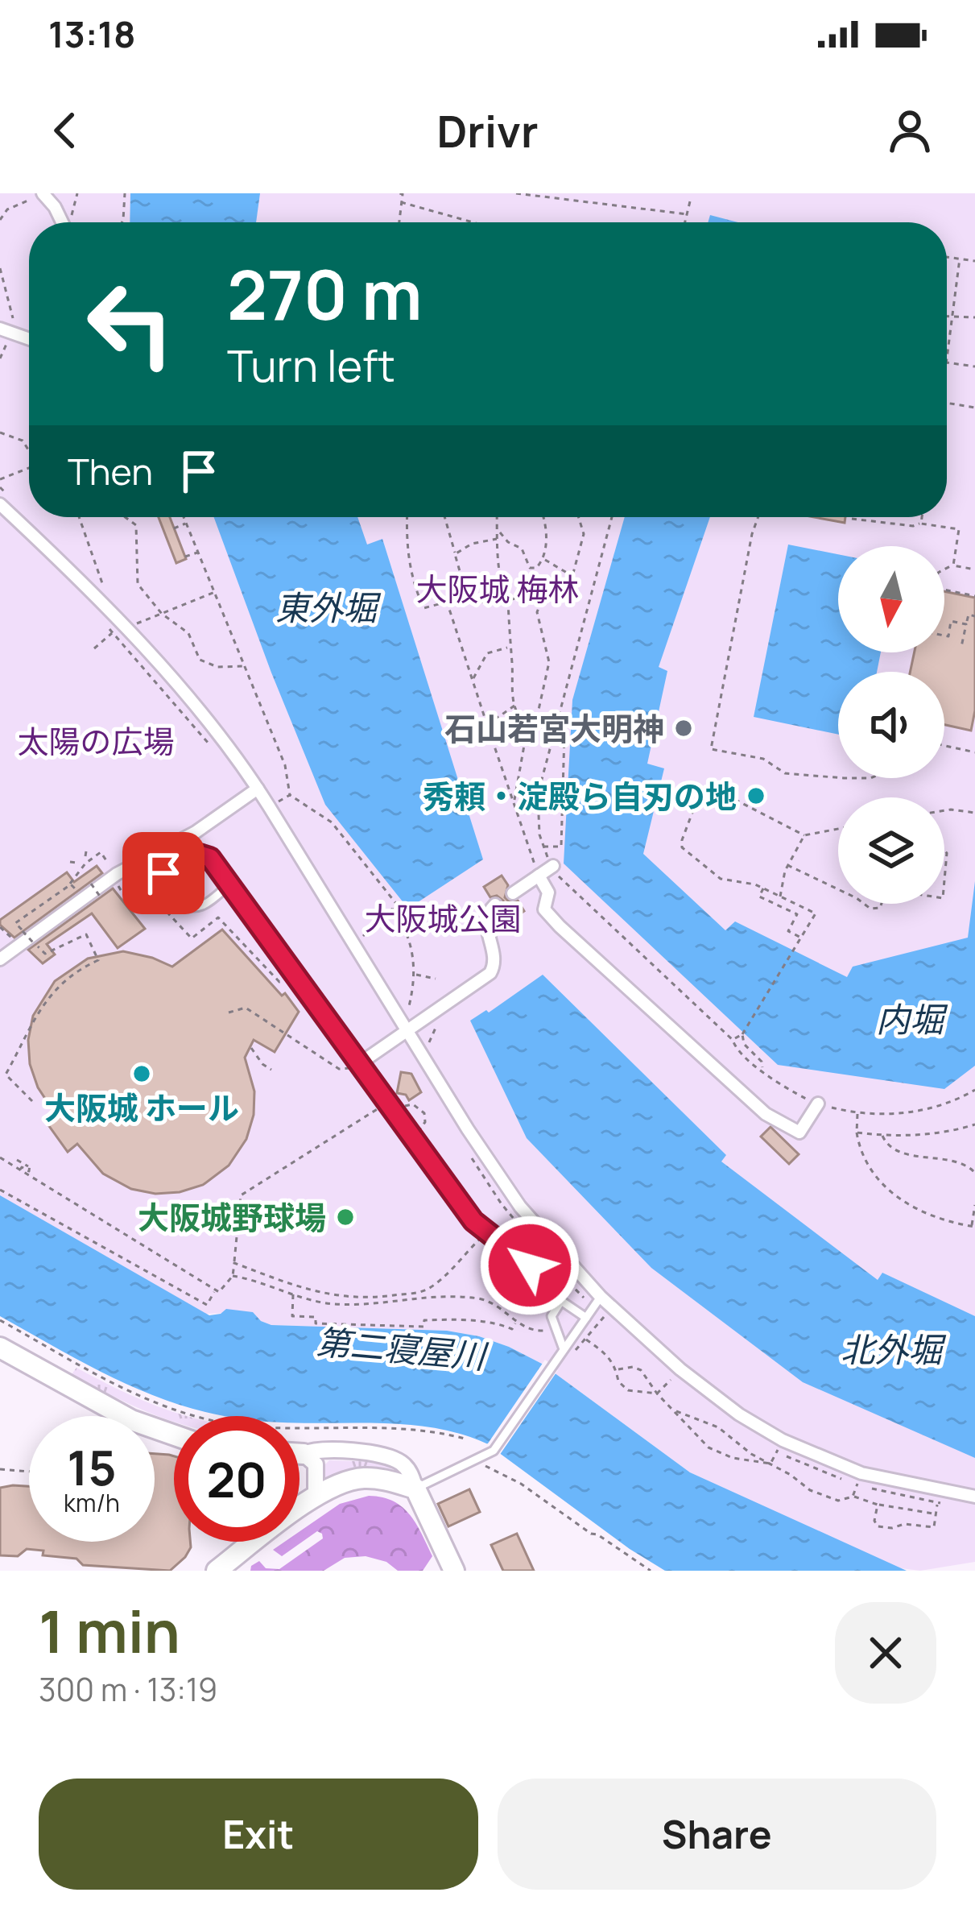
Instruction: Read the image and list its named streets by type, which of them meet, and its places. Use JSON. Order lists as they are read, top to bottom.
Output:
{
  "water": [
    "東外堀",
    "内堀",
    "第二寝屋川",
    "北外堀"
  ],
  "parks": ["大阪城 梅林", "太陽の広場", "大阪城公園"],
  "places": [
    "石山若宮大明神",
    "秀頼・淀殿ら自刃の地",
    "大阪城 ホール",
    "大阪城野球場"
  ],
  "north": "bottom",
  "page": {
    "status": "13:18",
    "header": "Drivr",
    "turn": ["270 m", "Turn left"],
    "then": "Then",
    "speed": "15 km/h",
    "limit": "20",
    "heading": ["1 min", "300 m · 13:19"],
    "buttons": ["Exit", "Share"]
  }
}
